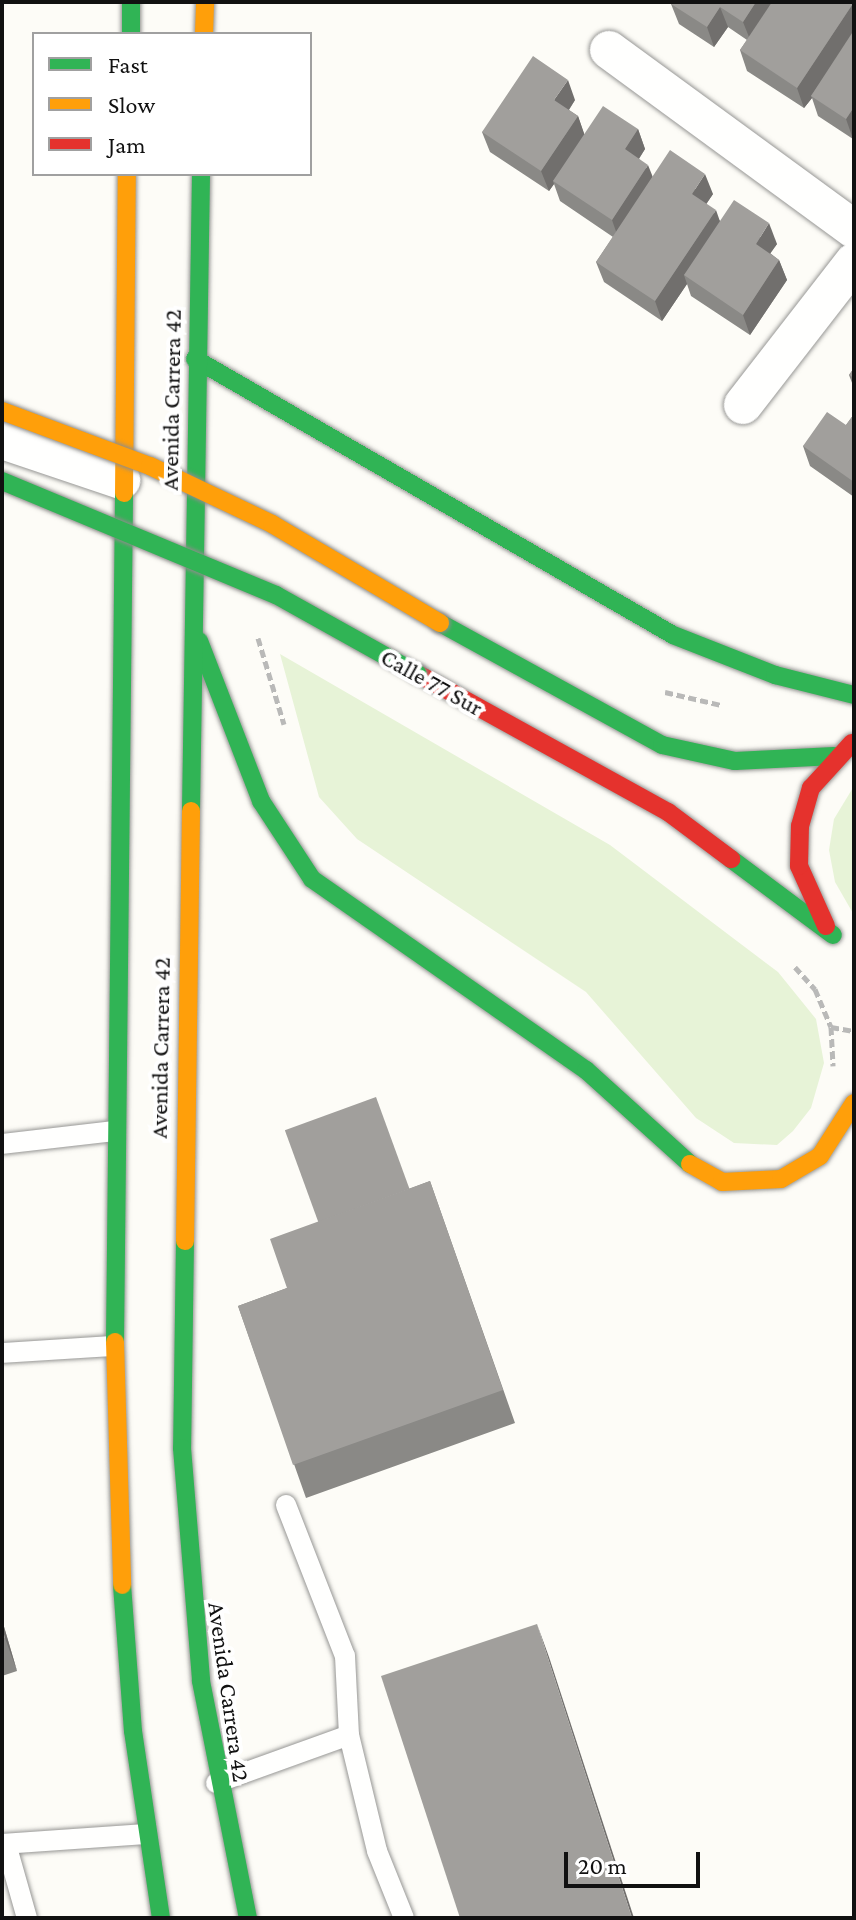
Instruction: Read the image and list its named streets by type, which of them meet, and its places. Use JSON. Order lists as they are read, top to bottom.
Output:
{
  "streets": {
    "main road": ["Avenida Carrera 42", "Calle 77 Sur"]
  },
  "legend": ["Fast", "Slow", "Jam"],
  "scale_bar": "20 m"
}
